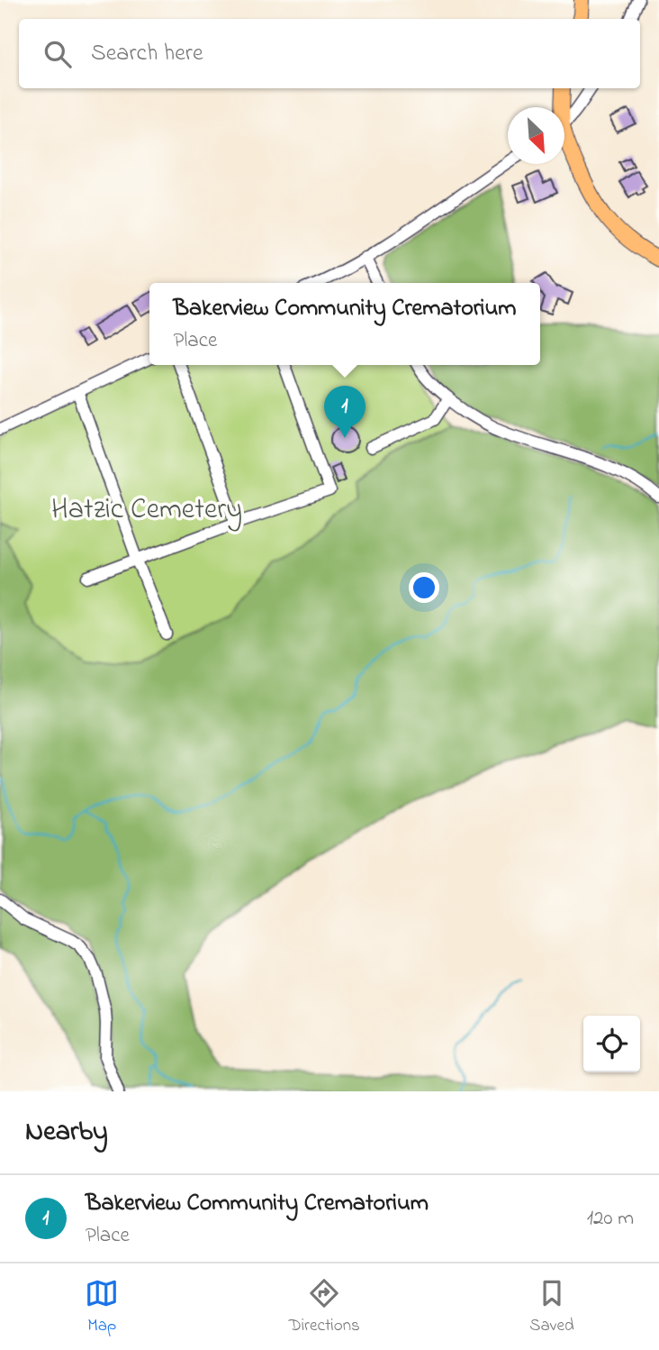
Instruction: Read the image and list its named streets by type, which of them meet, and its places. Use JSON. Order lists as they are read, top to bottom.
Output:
{
  "parks": ["Hatzic Cemetery"],
  "north": "bottom right",
  "page": {
    "search": "Search here",
    "popup": ["Bakerview Community Crematorium", "Place"],
    "pins": "1",
    "heading": "Nearby",
    "list": [
      {
        "mark": "1",
        "name": "Bakerview Community Crematorium",
        "note": "Place",
        "value": "120 m"
      }
    ],
    "nav": ["Map", "Directions", "Saved"]
  }
}
